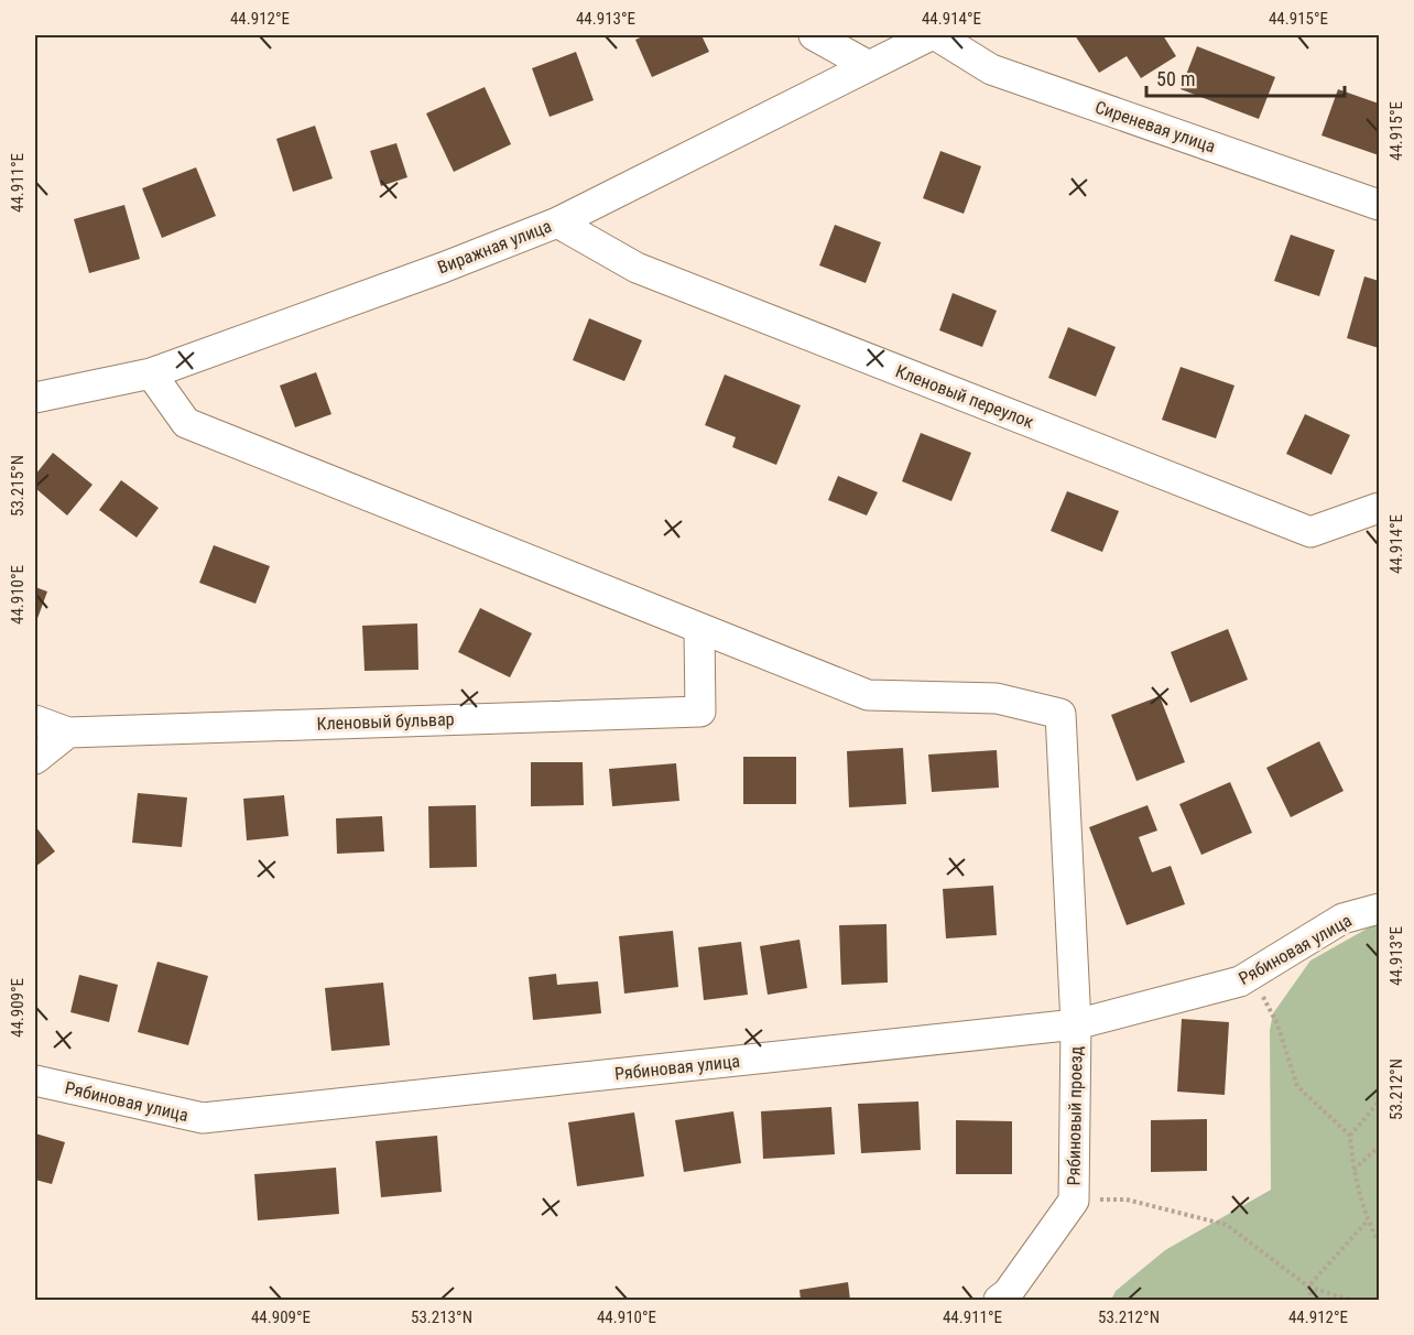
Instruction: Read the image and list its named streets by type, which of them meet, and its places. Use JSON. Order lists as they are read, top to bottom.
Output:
{
  "streets": {
    "street": [
      "Сиреневая улица",
      "Виражная улица",
      "Кленовый переулок",
      "Кленовый бульвар",
      "Рябиновая улица",
      "Рябиновый проезд"
    ]
  },
  "crossings": [
    ["Виражная улица", "Кленовый переулок"],
    ["Кленовый бульвар", "Рябиновый проезд"],
    ["Рябиновая улица", "Рябиновый проезд"]
  ],
  "scale_bar": "50 m",
  "coordinates": [
    "44.912°E",
    "44.913°E",
    "44.914°E",
    "44.915°E",
    "44.911°E",
    "53.215°N",
    "44.910°E",
    "44.909°E",
    "53.212°N",
    "53.213°N"
  ]
}
